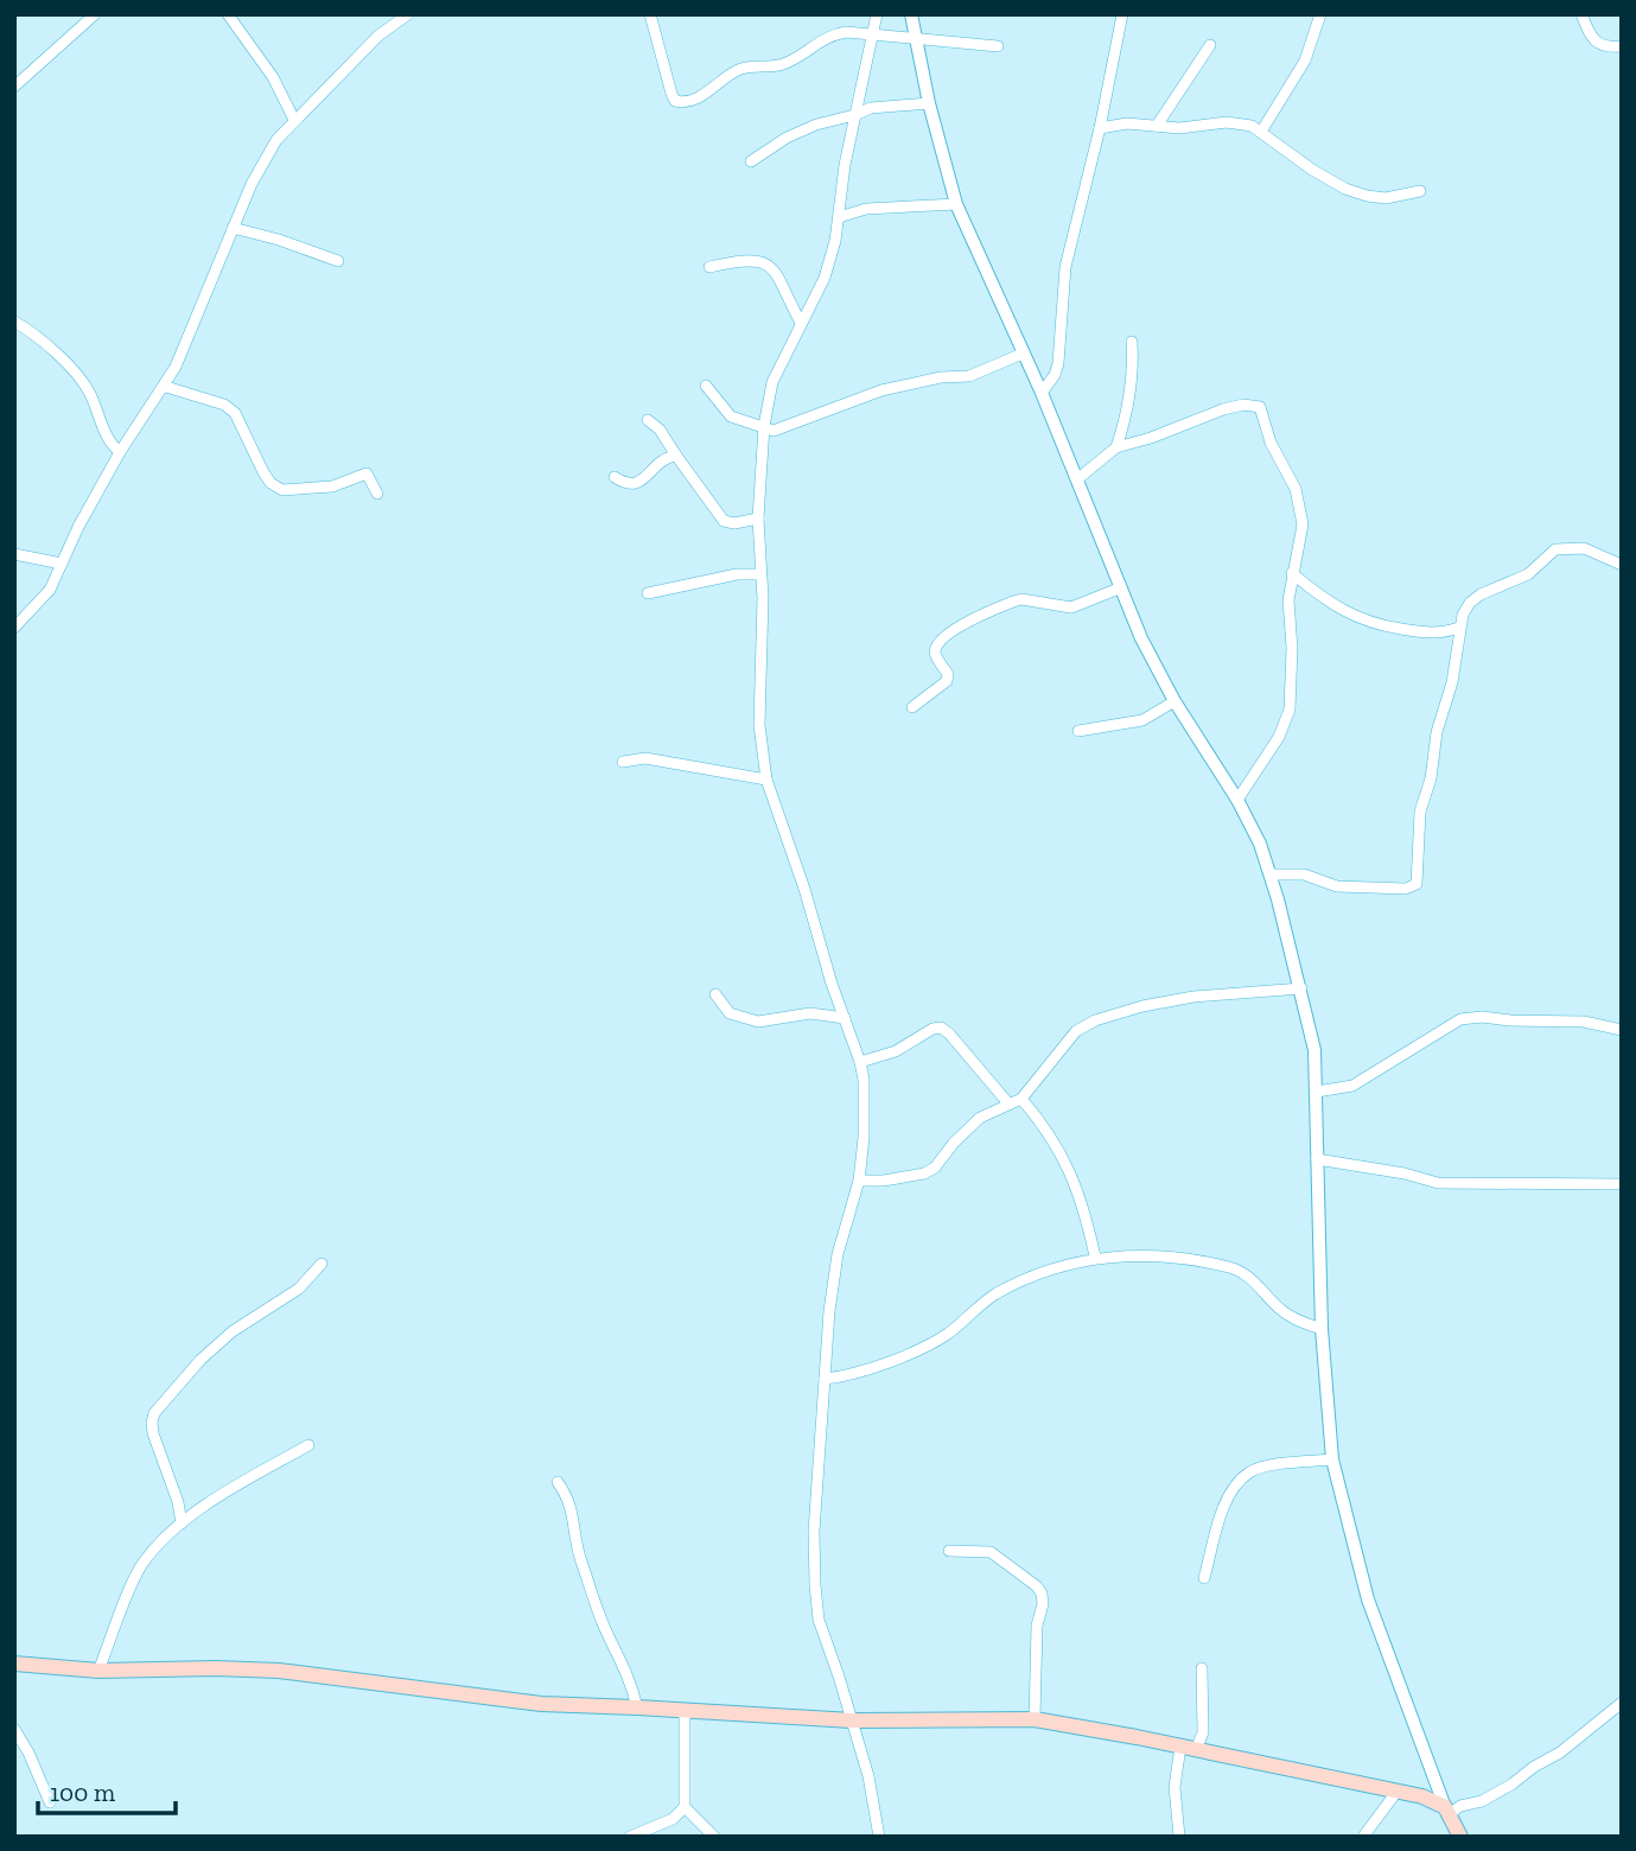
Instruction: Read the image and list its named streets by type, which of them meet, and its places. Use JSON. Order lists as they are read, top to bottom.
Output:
{
  "scale_bar": "100 m"
}
